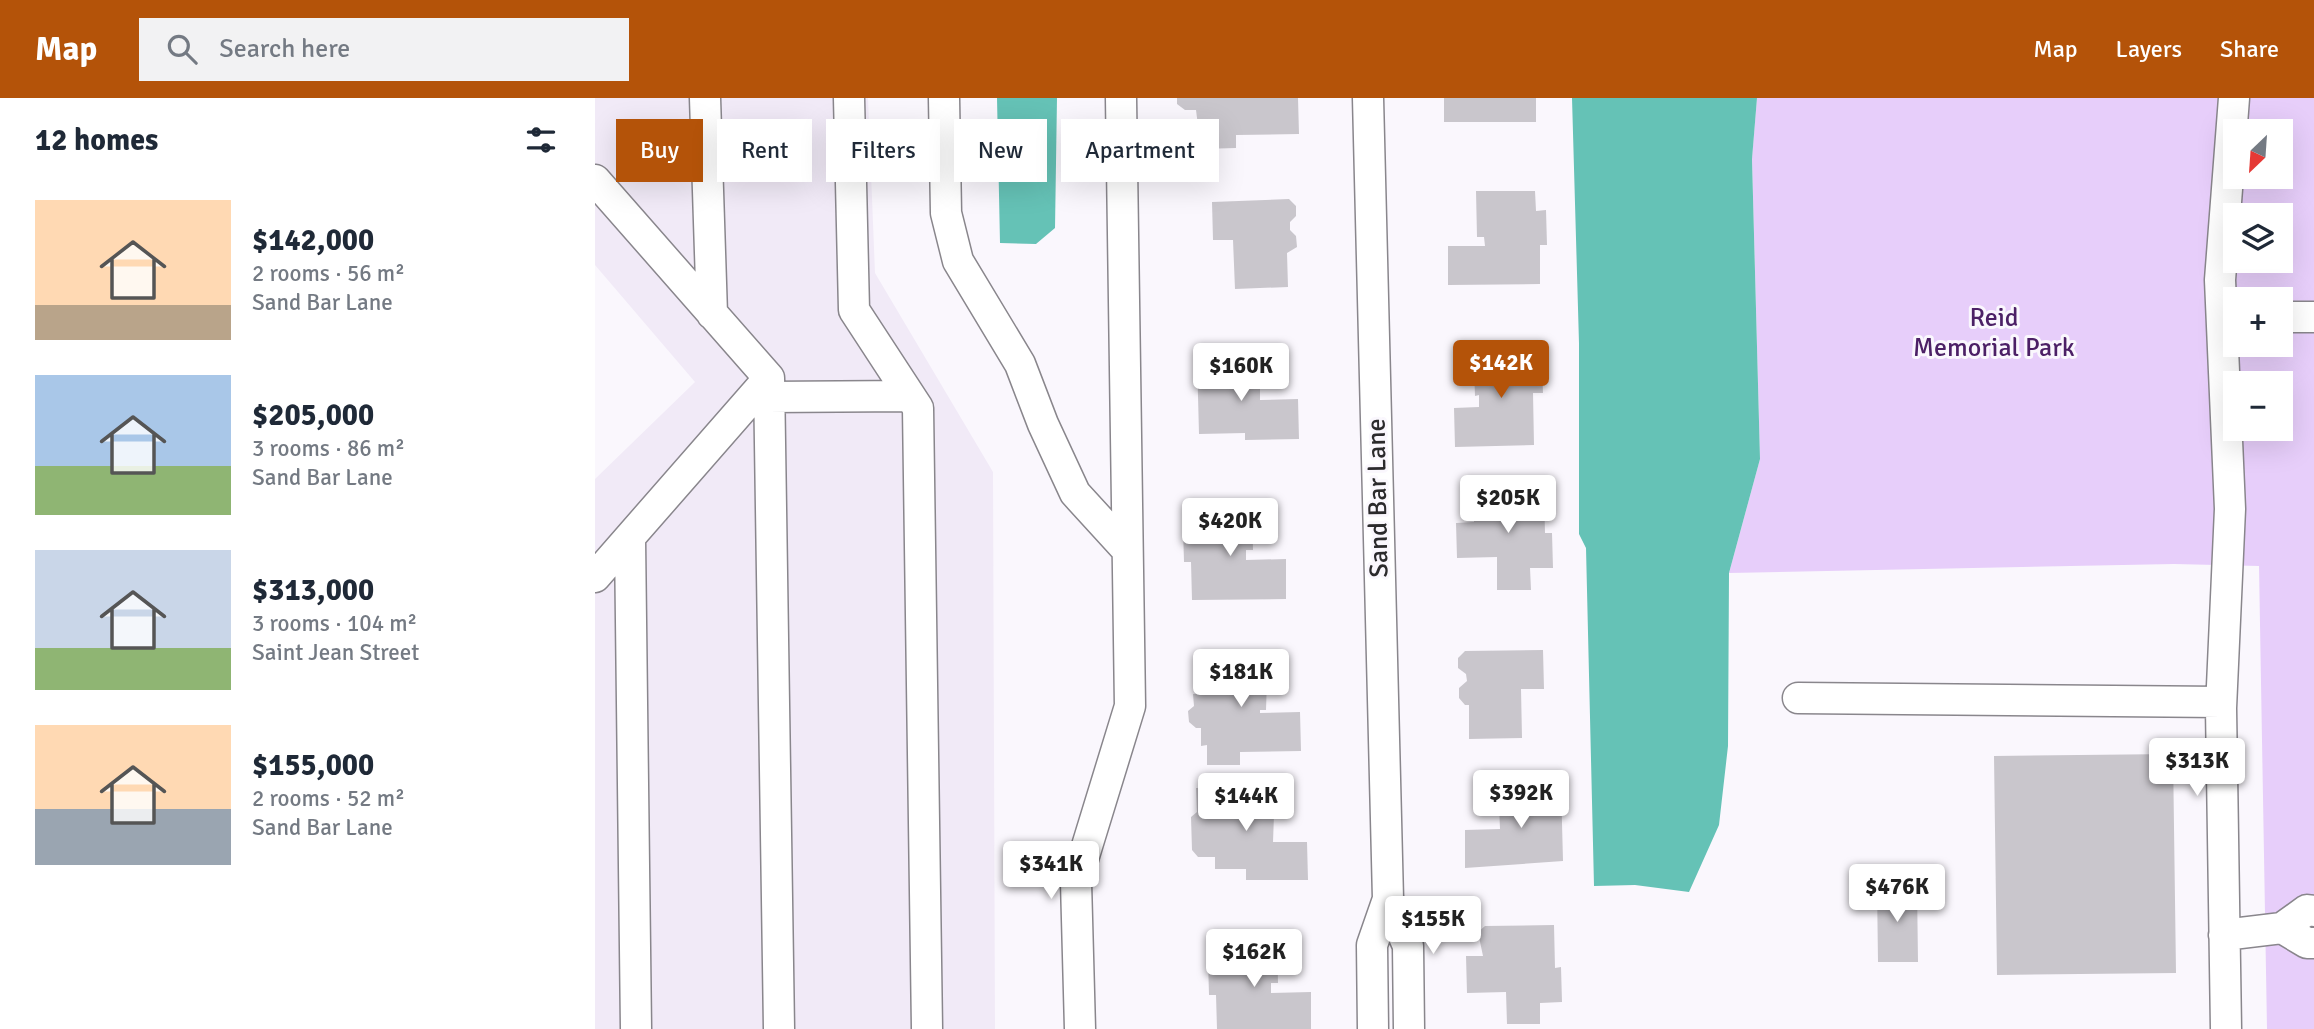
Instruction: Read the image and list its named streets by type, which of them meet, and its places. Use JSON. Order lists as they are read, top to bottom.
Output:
{
  "streets": {
    "street": ["Sand Bar Lane"]
  },
  "parks": ["Reid Memorial Park"],
  "north": "bottom left",
  "page": {
    "header": "Map",
    "search": "Search here",
    "nav": ["Map", "Layers", "Share"],
    "heading": "12 homes",
    "map_buttons": ["+", "−"],
    "chip": [
      "Buy",
      "Rent",
      "Filters",
      "New",
      "Apartment"
    ],
    "list": [
      {
        "name": "$142,000",
        "note": "2 rooms · 56 m² · Sand Bar Lane"
      },
      {
        "name": "$205,000",
        "note": "3 rooms · 86 m² · Sand Bar Lane"
      },
      {
        "name": "$313,000",
        "note": "3 rooms · 104 m² · Saint Jean Street"
      },
      {
        "name": "$155,000",
        "note": "2 rooms · 52 m² · Sand Bar Lane"
      }
    ],
    "price": [
      "$142K",
      "$160K",
      "$205K",
      "$420K",
      "$181K",
      "$313K",
      "$392K",
      "$144K",
      "$341K",
      "$476K",
      "$155K",
      "$162K"
    ]
  }
}
